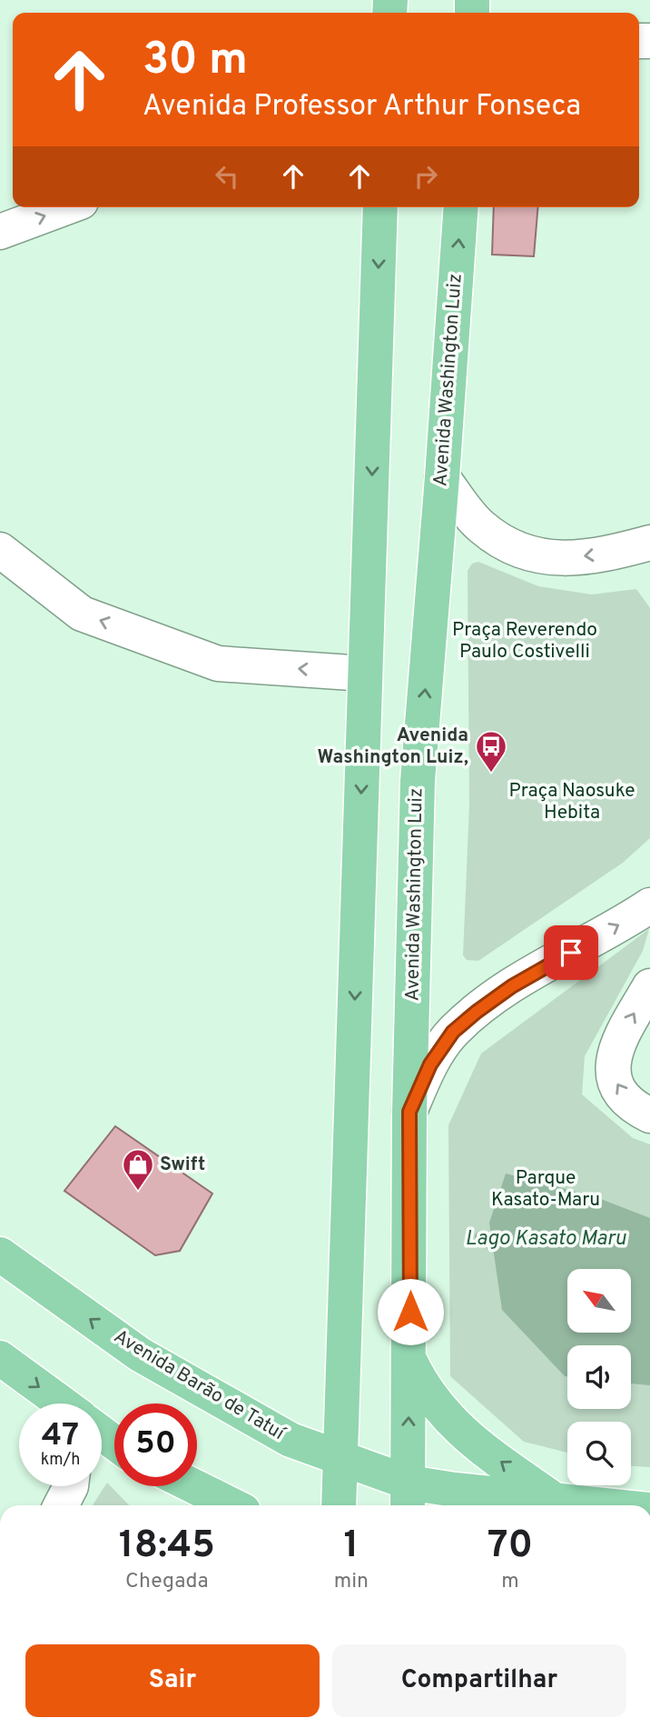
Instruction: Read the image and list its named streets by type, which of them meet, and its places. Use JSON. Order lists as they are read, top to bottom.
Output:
{
  "streets": {
    "main road": ["Avenida Washington Luiz", "Avenida Barão de Tatuí"]
  },
  "crossings": [
    ["Avenida Washington Luiz", "Avenida Barão de Tatuí"]
  ],
  "water": ["Lago Kasato Maru"],
  "parks": ["Praça Reverendo Paulo Costivelli", "Praça Naosuke Hebita", "Parque Kasato-Maru"],
  "places": {
    "bus stop": ["Avenida Washington Luiz,"],
    "shop": ["Swift"]
  },
  "north": "top left",
  "page": {
    "turn": ["30 m", "Avenida Professor Arthur Fonseca"],
    "speed": "47 km/h",
    "limit": "50",
    "eta": [
      "18:45",
      "Chegada",
      "1",
      "min",
      "70",
      "m"
    ],
    "buttons": ["Sair", "Compartilhar"]
  }
}
